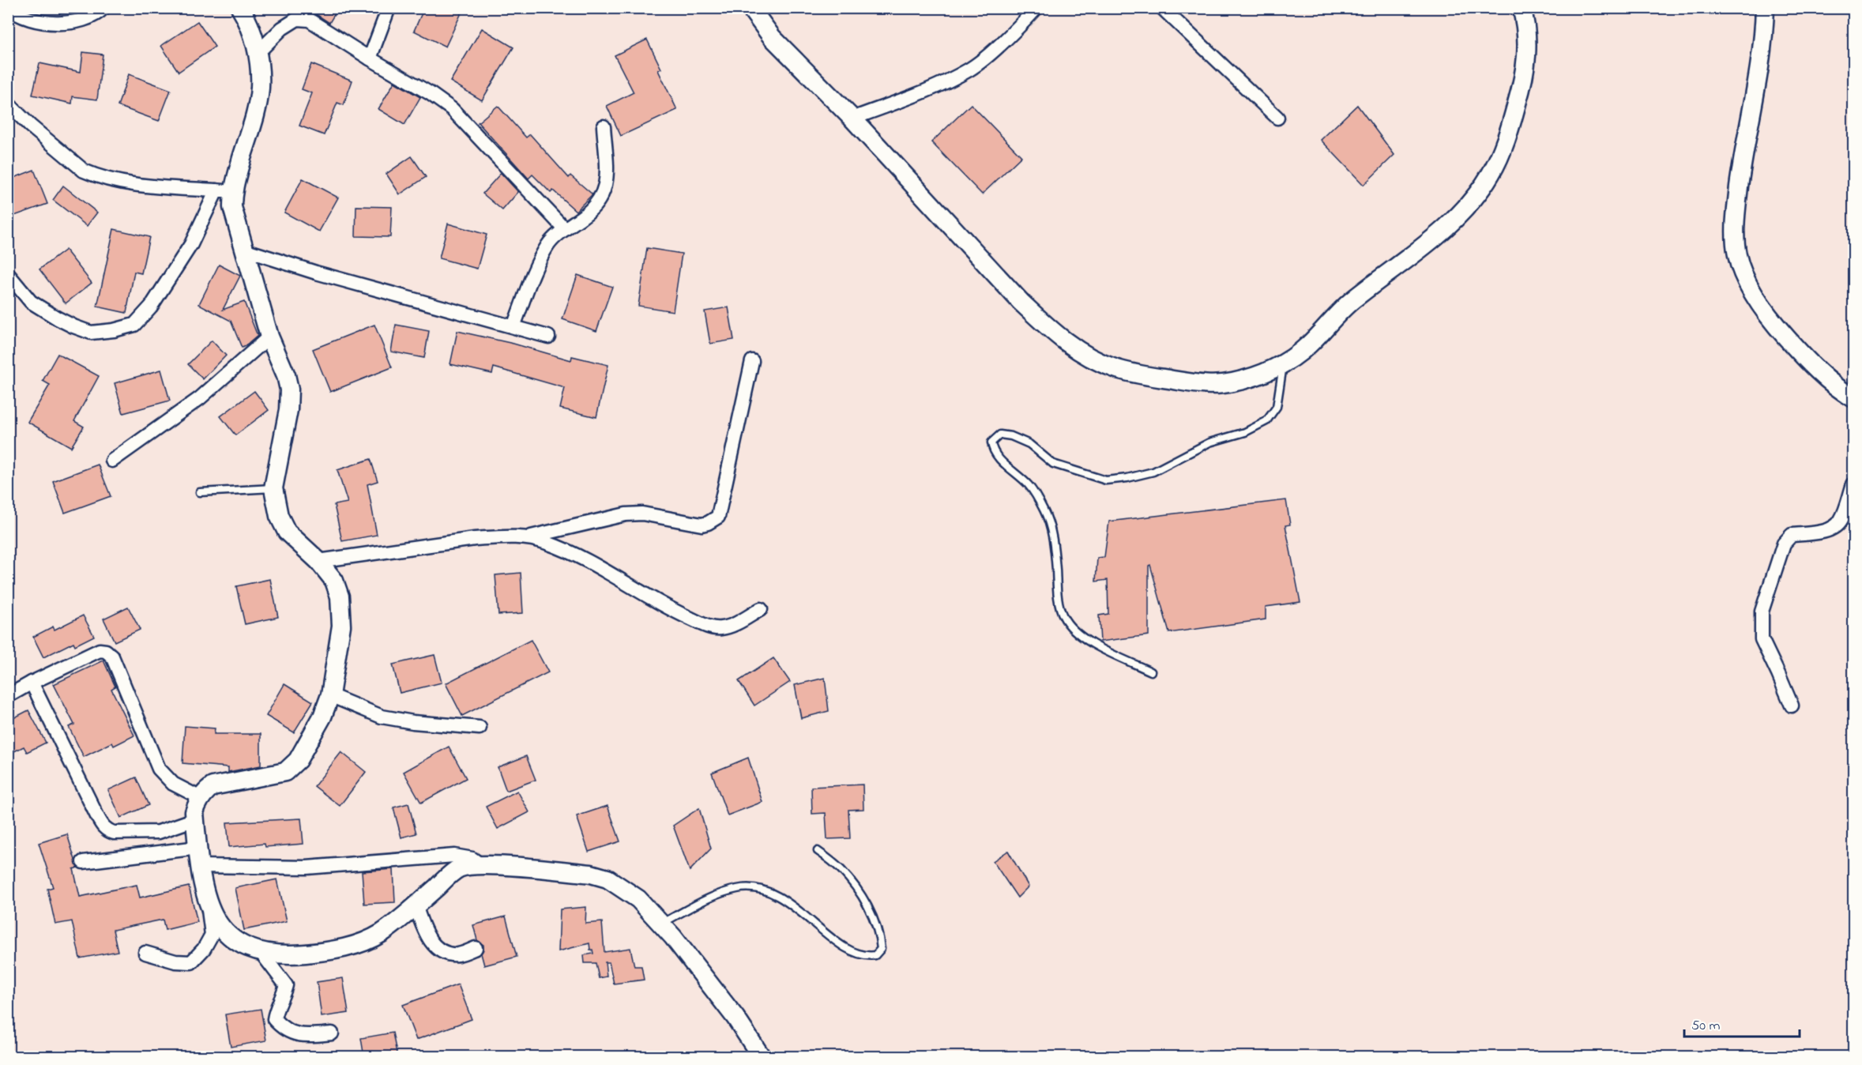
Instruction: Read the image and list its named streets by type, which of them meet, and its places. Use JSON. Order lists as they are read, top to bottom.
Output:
{
  "scale_bar": "50 m"
}
